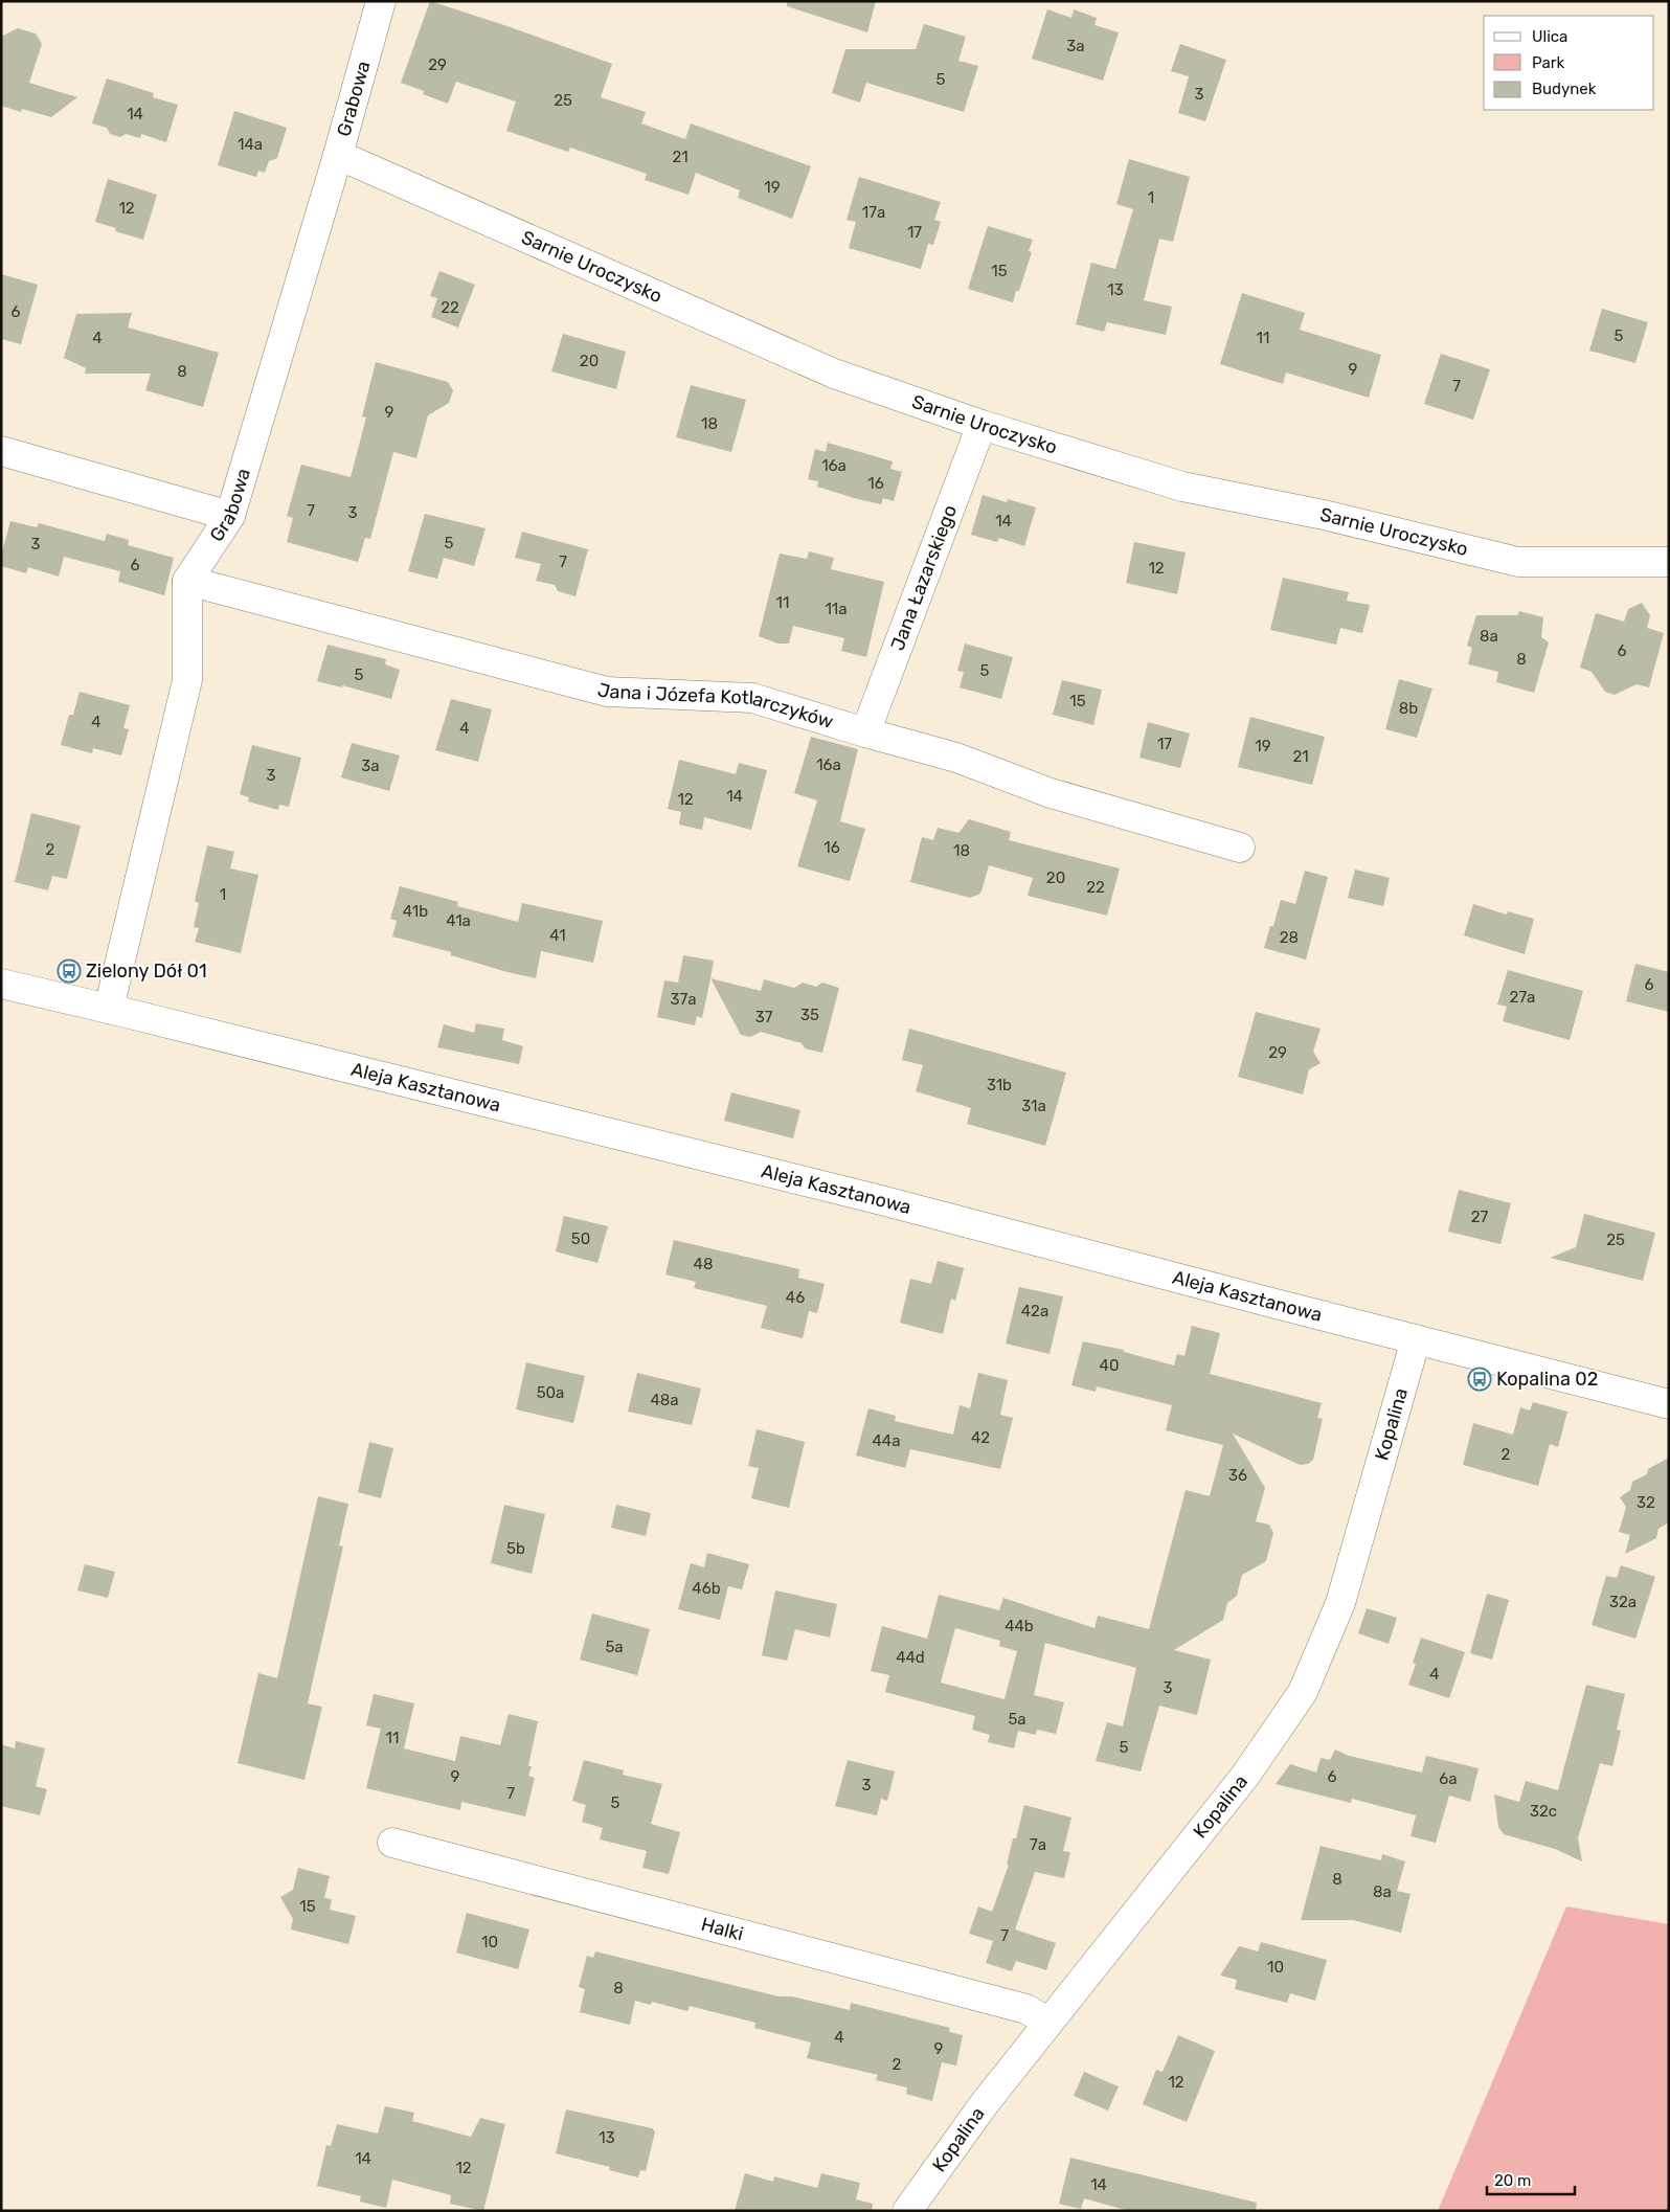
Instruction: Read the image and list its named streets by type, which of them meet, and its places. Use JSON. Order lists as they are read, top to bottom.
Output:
{
  "streets": {
    "street": [
      "Grabowa",
      "Sarnie Uroczysko",
      "Jana Łazarskiego",
      "Jana i Józefa Kotlarczyków",
      "Aleja Kasztanowa",
      "Kopalina",
      "Halki"
    ]
  },
  "crossings": [
    ["Grabowa", "Sarnie Uroczysko"],
    ["Grabowa", "Jana i Józefa Kotlarczyków"],
    ["Sarnie Uroczysko", "Jana Łazarskiego"],
    ["Jana Łazarskiego", "Jana i Józefa Kotlarczyków"],
    ["Aleja Kasztanowa", "Kopalina"],
    ["Kopalina", "Halki"]
  ],
  "places": {
    "bus stop": ["Zielony Dół 01", "Kopalina 02"]
  },
  "house_numbers": [
    "3a",
    "29",
    "5",
    "3",
    "25",
    "14",
    "14a",
    "21",
    "19",
    "1",
    "12",
    "17a",
    "17",
    "15",
    "13",
    "22",
    "6",
    "5",
    "4",
    "11",
    "20",
    "9",
    "8",
    "7",
    "9",
    "18",
    "16a",
    "16",
    "7",
    "3",
    "14",
    "5",
    "3",
    "7",
    "6",
    "12",
    "11",
    "11a",
    "8a",
    "6",
    "8",
    "5",
    "5",
    "15",
    "8b",
    "4",
    "4",
    "17",
    "19",
    "21",
    "16a",
    "3a",
    "3",
    "14",
    "12",
    "16",
    "2",
    "18",
    "20",
    "22",
    "1",
    "41b",
    "41a",
    "41",
    "28",
    "6",
    "27a",
    "37a",
    "35",
    "37",
    "29",
    "31b",
    "31a",
    "27",
    "50",
    "25",
    "48",
    "46",
    "42a",
    "40",
    "50a",
    "48a",
    "42",
    "44a",
    "2",
    "36",
    "32",
    "5b",
    "46b",
    "32a",
    "44b",
    "5a",
    "44d",
    "4",
    "3",
    "5a",
    "11",
    "5",
    "9",
    "6",
    "6a",
    "3",
    "7",
    "5",
    "32c",
    "7a",
    "8",
    "8a",
    "15",
    "7",
    "10",
    "10",
    "8",
    "4",
    "9",
    "2",
    "12",
    "13",
    "14",
    "12",
    "14"
  ],
  "legend": ["Ulica", "Park", "Budynek"],
  "scale_bar": "20 m"
}
